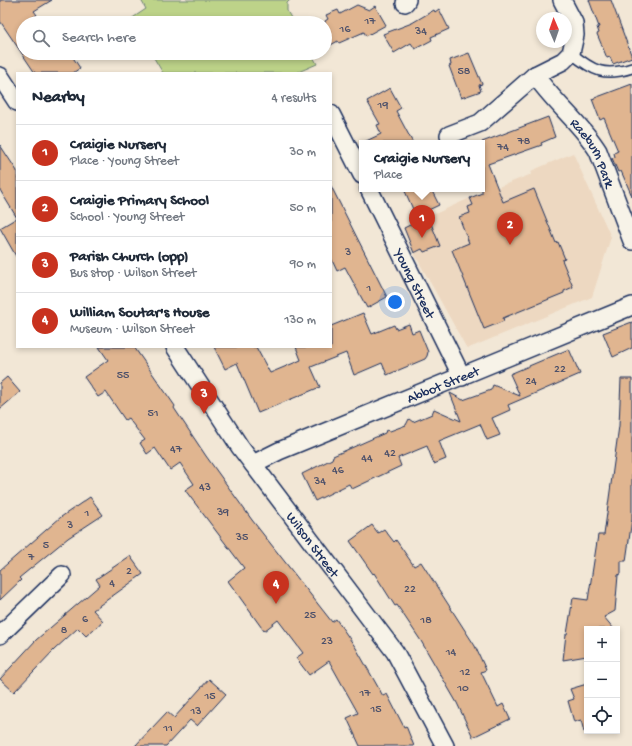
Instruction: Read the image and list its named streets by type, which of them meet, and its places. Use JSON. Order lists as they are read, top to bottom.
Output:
{
  "streets": {
    "street": [
      "Raeburn Park",
      "Young Street",
      "Abbot Street",
      "Wilson Street"
    ]
  },
  "crossings": [
    ["Young Street", "Abbot Street"],
    ["Abbot Street", "Wilson Street"]
  ],
  "house_numbers": [
    "17",
    "16",
    "34",
    "58",
    "19",
    "78",
    "74",
    "3",
    "1",
    "22",
    "55",
    "24",
    "51",
    "47",
    "42",
    "44",
    "46",
    "34",
    "43",
    "39",
    "1",
    "3",
    "35",
    "5",
    "7",
    "2",
    "4",
    "22",
    "25",
    "6",
    "18",
    "8",
    "23",
    "14",
    "12",
    "10",
    "17",
    "15",
    "15",
    "13",
    "11"
  ],
  "north": "top",
  "page": {
    "search": "Search here",
    "heading": ["Nearby", "4 results"],
    "list": [
      {
        "mark": "1",
        "name": "Craigie Nursery",
        "note": "Place · Young Street",
        "value": "30 m"
      },
      {
        "mark": "2",
        "name": "Craigie Primary School",
        "note": "School · Young Street",
        "value": "50 m"
      },
      {
        "mark": "3",
        "name": "Parish Church (opp)",
        "note": "Bus stop · Wilson Street",
        "value": "90 m"
      },
      {
        "mark": "4",
        "name": "William Soutar's House",
        "note": "Museum · Wilson Street",
        "value": "130 m"
      }
    ],
    "popup": ["Craigie Nursery", "Place"],
    "pins": [
      "1",
      "2",
      "3",
      "4"
    ],
    "map_buttons": ["+", "−"]
  }
}
